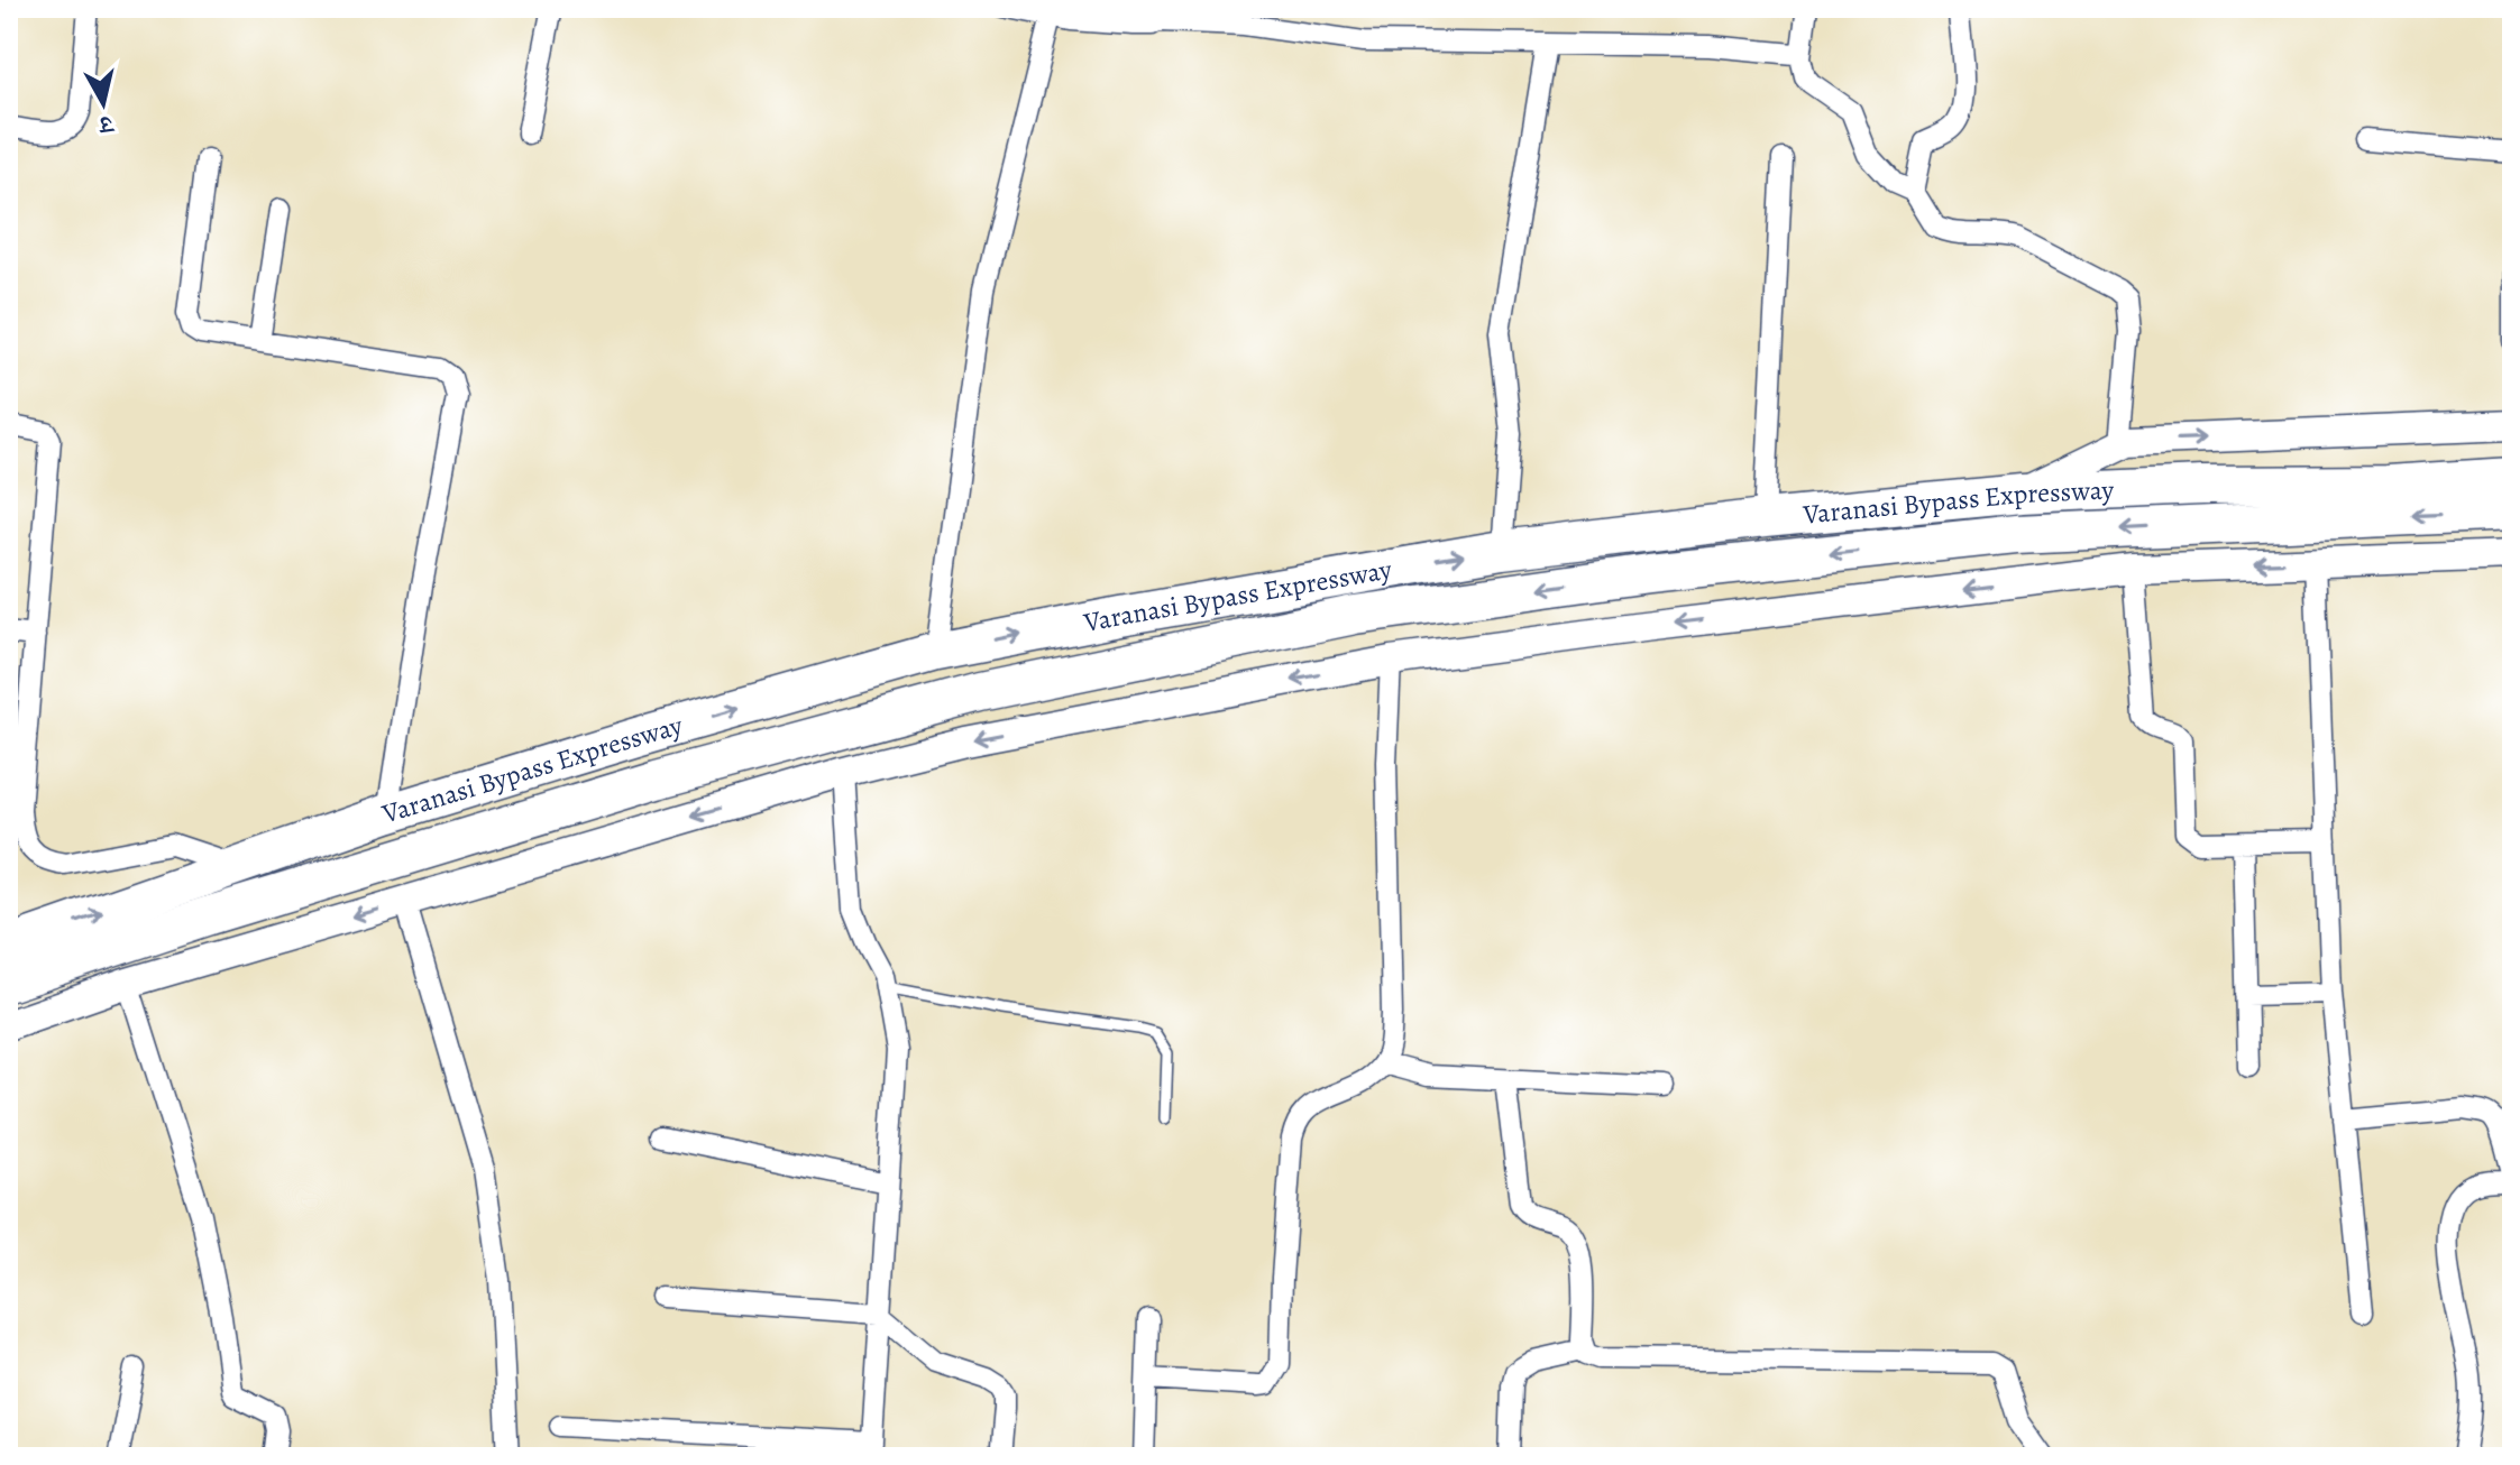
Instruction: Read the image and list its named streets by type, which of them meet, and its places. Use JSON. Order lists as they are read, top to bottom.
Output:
{
  "streets": {
    "highway": ["Varanasi Bypass Expressway"]
  },
  "north": "bottom"
}
